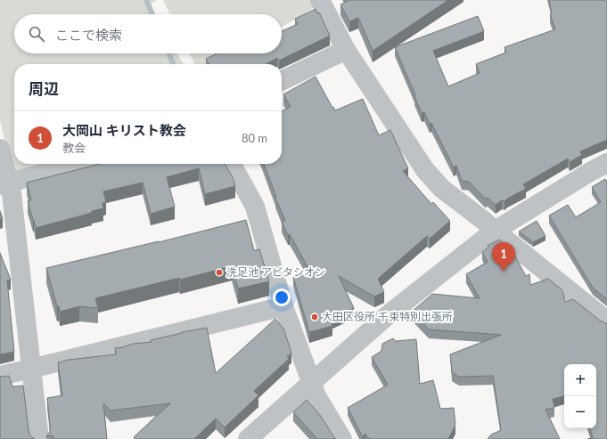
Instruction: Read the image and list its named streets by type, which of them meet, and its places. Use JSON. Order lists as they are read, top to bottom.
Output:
{
  "places": ["洗足池 アビタシオン", "大田区役所 千束特別出張所"],
  "page": {
    "search": "ここで検索",
    "heading": "周辺",
    "list": [
      {
        "mark": "1",
        "name": "大岡山 キリスト教会",
        "note": "教会",
        "value": "80 m"
      }
    ],
    "pins": "1",
    "map_buttons": ["+", "−"]
  }
}
